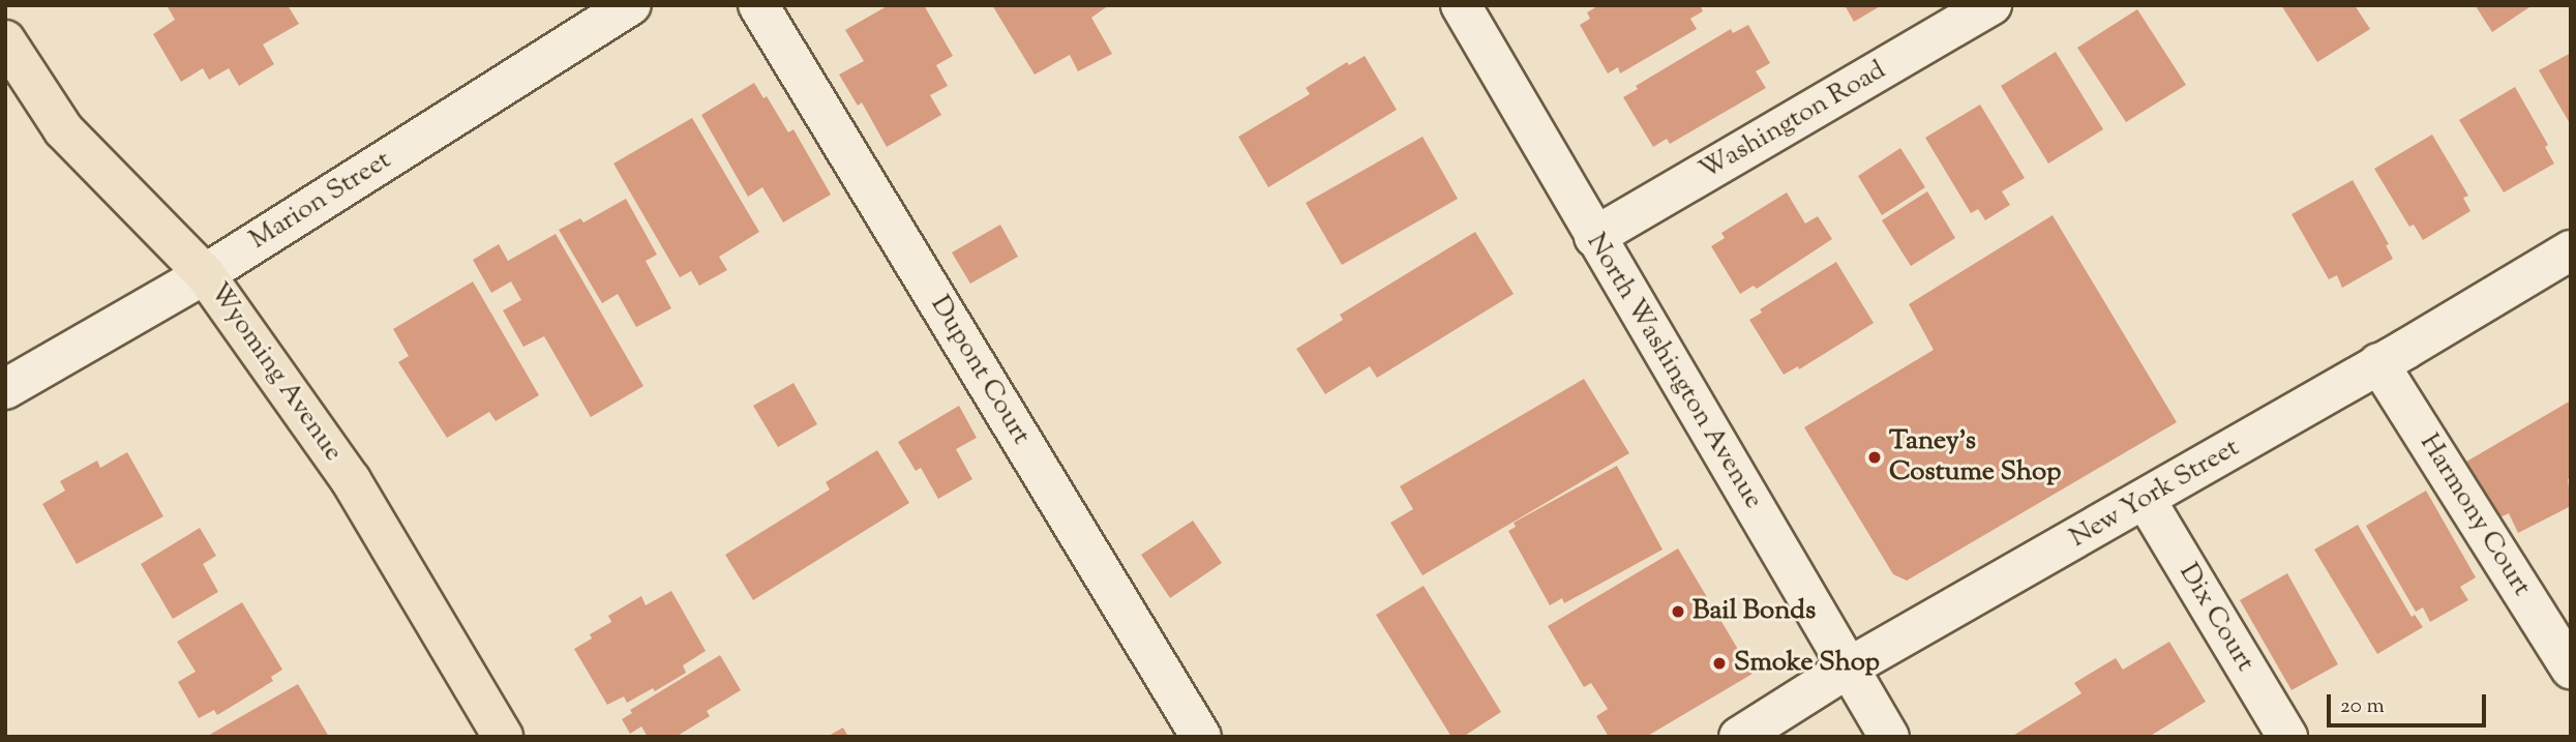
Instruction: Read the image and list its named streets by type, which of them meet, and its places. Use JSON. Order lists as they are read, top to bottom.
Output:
{
  "streets": {
    "main road": ["Wyoming Avenue"],
    "street": [
      "Washington Road",
      "Marion Street",
      "Dupont Court",
      "North Washington Avenue",
      "New York Street",
      "Harmony Court",
      "Dix Court"
    ]
  },
  "crossings": [
    ["Washington Road", "North Washington Avenue"],
    ["Marion Street", "Wyoming Avenue"],
    ["North Washington Avenue", "New York Street"],
    ["New York Street", "Harmony Court"],
    ["New York Street", "Dix Court"]
  ],
  "places": ["Taney's Costume Shop", "Bail Bonds", "Smoke Shop"],
  "scale_bar": "20 m"
}
